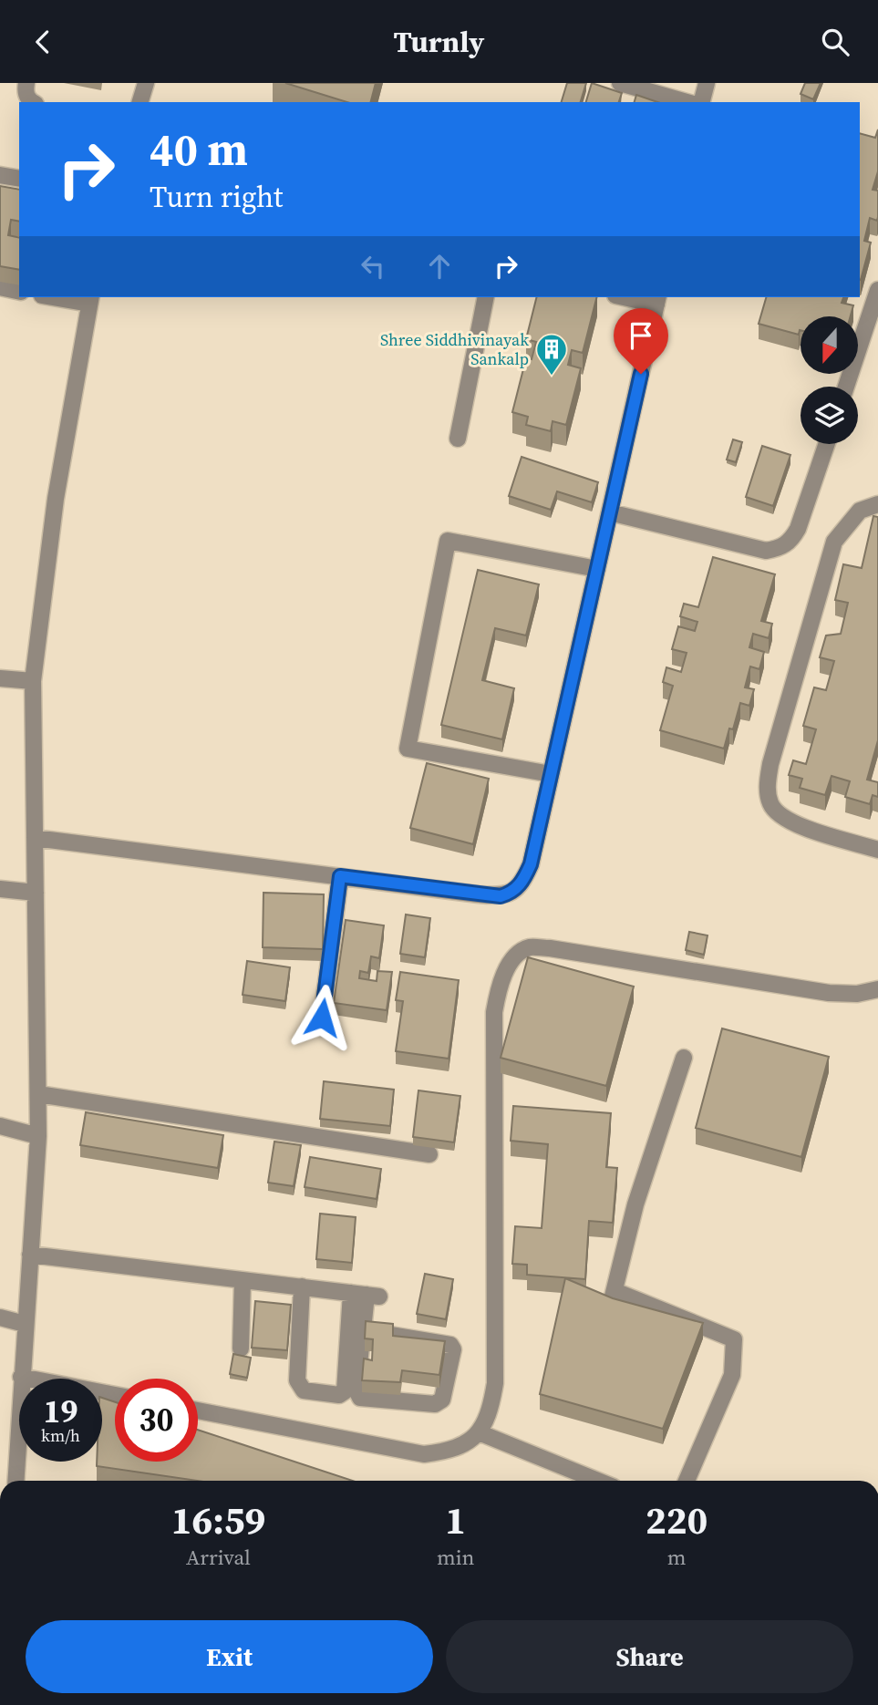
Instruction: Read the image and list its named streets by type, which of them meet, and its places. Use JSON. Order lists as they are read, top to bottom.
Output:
{
  "places": {
    "building": ["Shree Siddhivinayak Sankalp"]
  },
  "north": "bottom",
  "page": {
    "header": "Turnly",
    "turn": ["40 m", "Turn right"],
    "speed": "19 km/h",
    "limit": "30",
    "eta": [
      "16:59",
      "Arrival",
      "1",
      "min",
      "220",
      "m"
    ],
    "buttons": ["Exit", "Share"]
  }
}
